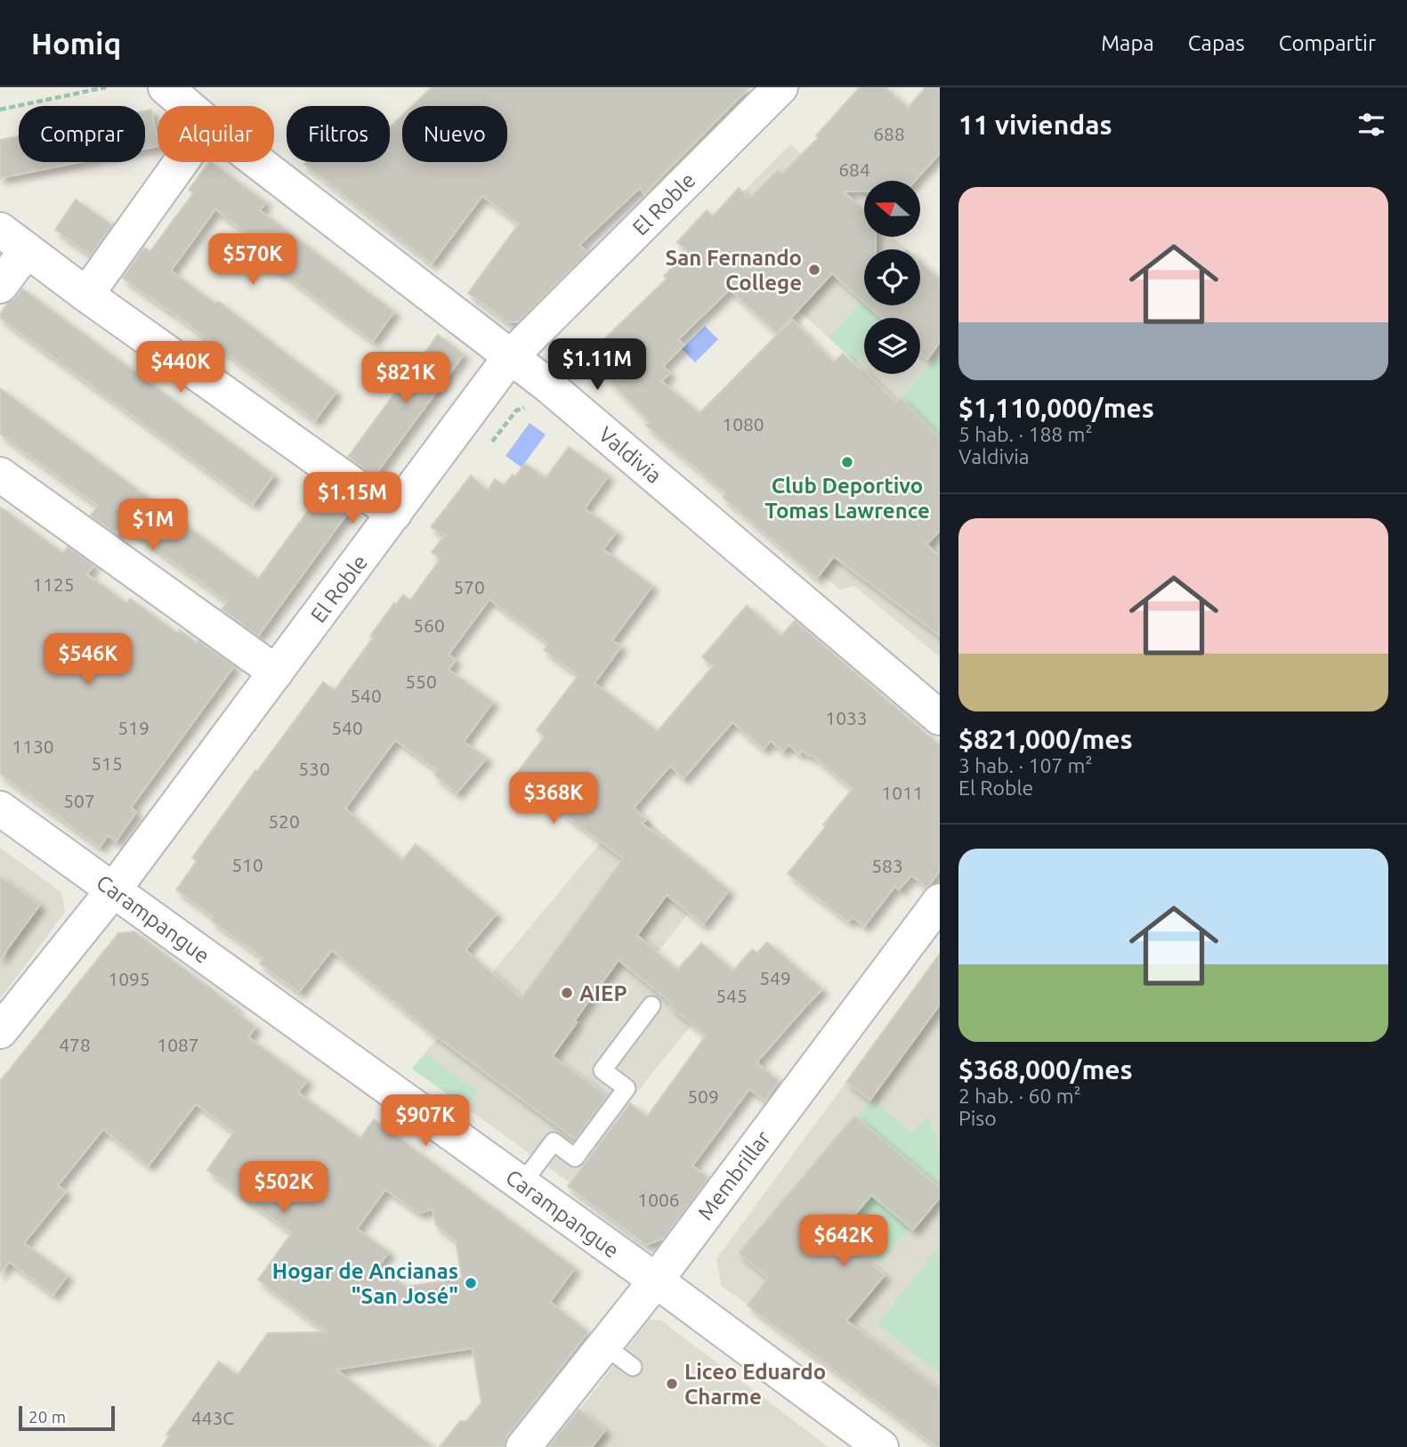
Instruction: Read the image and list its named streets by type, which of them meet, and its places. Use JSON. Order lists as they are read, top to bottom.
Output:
{
  "streets": {
    "street": [
      "El Roble",
      "Valdivia",
      "Carampangue",
      "Membrillar"
    ]
  },
  "crossings": [
    ["El Roble", "Valdivia"],
    ["El Roble", "Carampangue"],
    ["Carampangue", "Membrillar"]
  ],
  "places": [
    "San Fernando College",
    "Club Deportivo Tomas Lawrence",
    "AIEP",
    "Hogar de Ancianas \"San José\"",
    "Liceo Eduardo Charme"
  ],
  "house_numbers": [
    "688",
    "684",
    "1080",
    "1125",
    "570",
    "560",
    "550",
    "540",
    "1033",
    "519",
    "540",
    "1130",
    "515",
    "530",
    "1011",
    "507",
    "520",
    "510",
    "583",
    "549",
    "1095",
    "545",
    "478",
    "1087",
    "509",
    "1006",
    "443C"
  ],
  "scale_bar": "20 m",
  "north": "left",
  "page": {
    "header": "Homiq",
    "nav": ["Mapa", "Capas", "Compartir"],
    "heading": "11 viviendas",
    "chip": [
      "Comprar",
      "Alquilar",
      "Filtros",
      "Nuevo"
    ],
    "list": [
      {
        "name": "$1,110,000/mes",
        "note": "5 hab. · 188 m² · Valdivia"
      },
      {
        "name": "$821,000/mes",
        "note": "3 hab. · 107 m² · El Roble"
      },
      {
        "name": "$368,000/mes",
        "note": "2 hab. · 60 m² · Piso"
      }
    ],
    "price": [
      "$570K",
      "$1.11M",
      "$440K",
      "$821K",
      "$1.15M",
      "$1M",
      "$546K",
      "$368K",
      "$907K",
      "$502K",
      "$642K"
    ],
    "scale": "20 m"
  }
}
